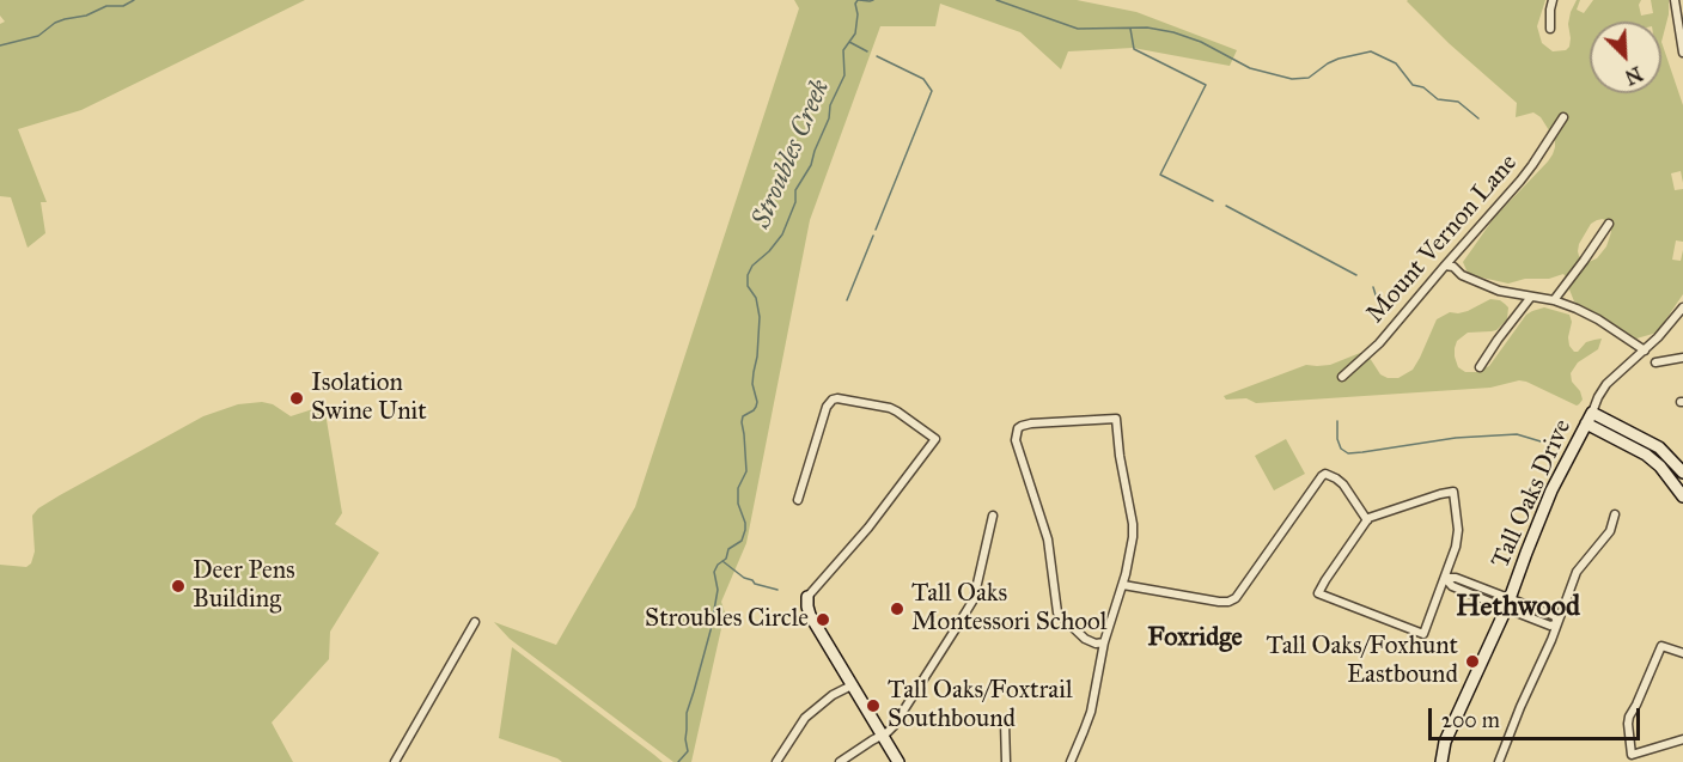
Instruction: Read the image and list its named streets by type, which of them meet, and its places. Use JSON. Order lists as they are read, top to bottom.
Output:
{
  "streets": {
    "street": ["Mount Vernon Lane", "Tall Oaks Drive"]
  },
  "districts": ["Hethwood", "Foxridge"],
  "water": ["Stroubles Creek"],
  "places": [
    "Isolation Swine Unit",
    "Deer Pens Building",
    "Tall Oaks Montessori School",
    "Stroubles Circle",
    "Tall Oaks/Foxhunt Eastbound",
    "Tall Oaks/Foxtrail Southbound"
  ],
  "scale_bar": "200 m",
  "north": "bottom right"
}
